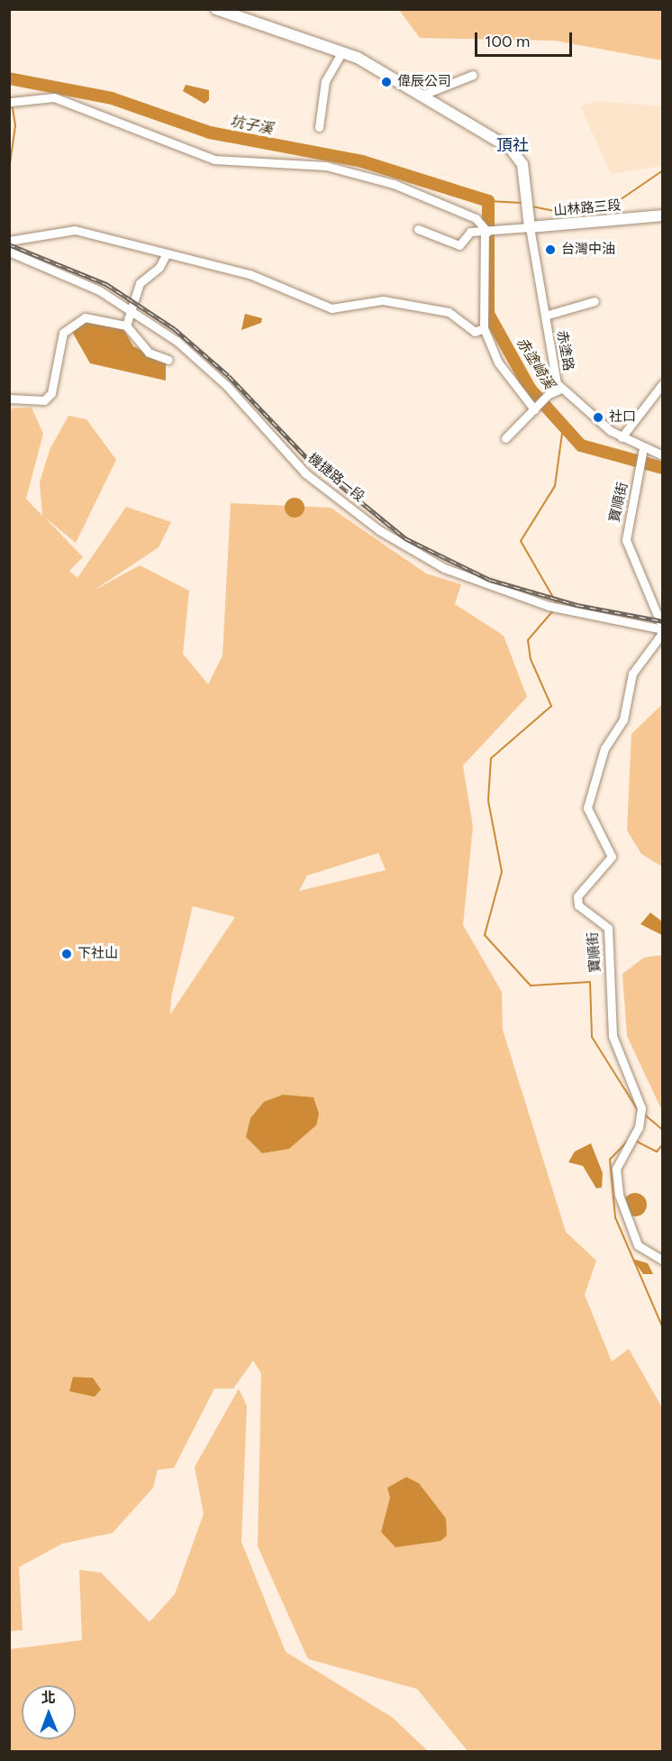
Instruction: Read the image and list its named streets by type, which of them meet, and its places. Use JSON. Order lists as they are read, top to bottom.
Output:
{
  "streets": {
    "main road": ["山林路三段"],
    "street": ["赤塗路", "機捷路一段", "寶順街"]
  },
  "crossings": [
    ["山林路三段", "赤塗路"],
    ["赤塗路", "寶順街"],
    ["機捷路一段", "寶順街"]
  ],
  "districts": ["頂社"],
  "water": ["坑子溪", "赤塗崎溪"],
  "places": [
    "偉辰公司",
    "台灣中油",
    "社口",
    "下社山"
  ],
  "scale_bar": "100 m",
  "north": "top"
}
